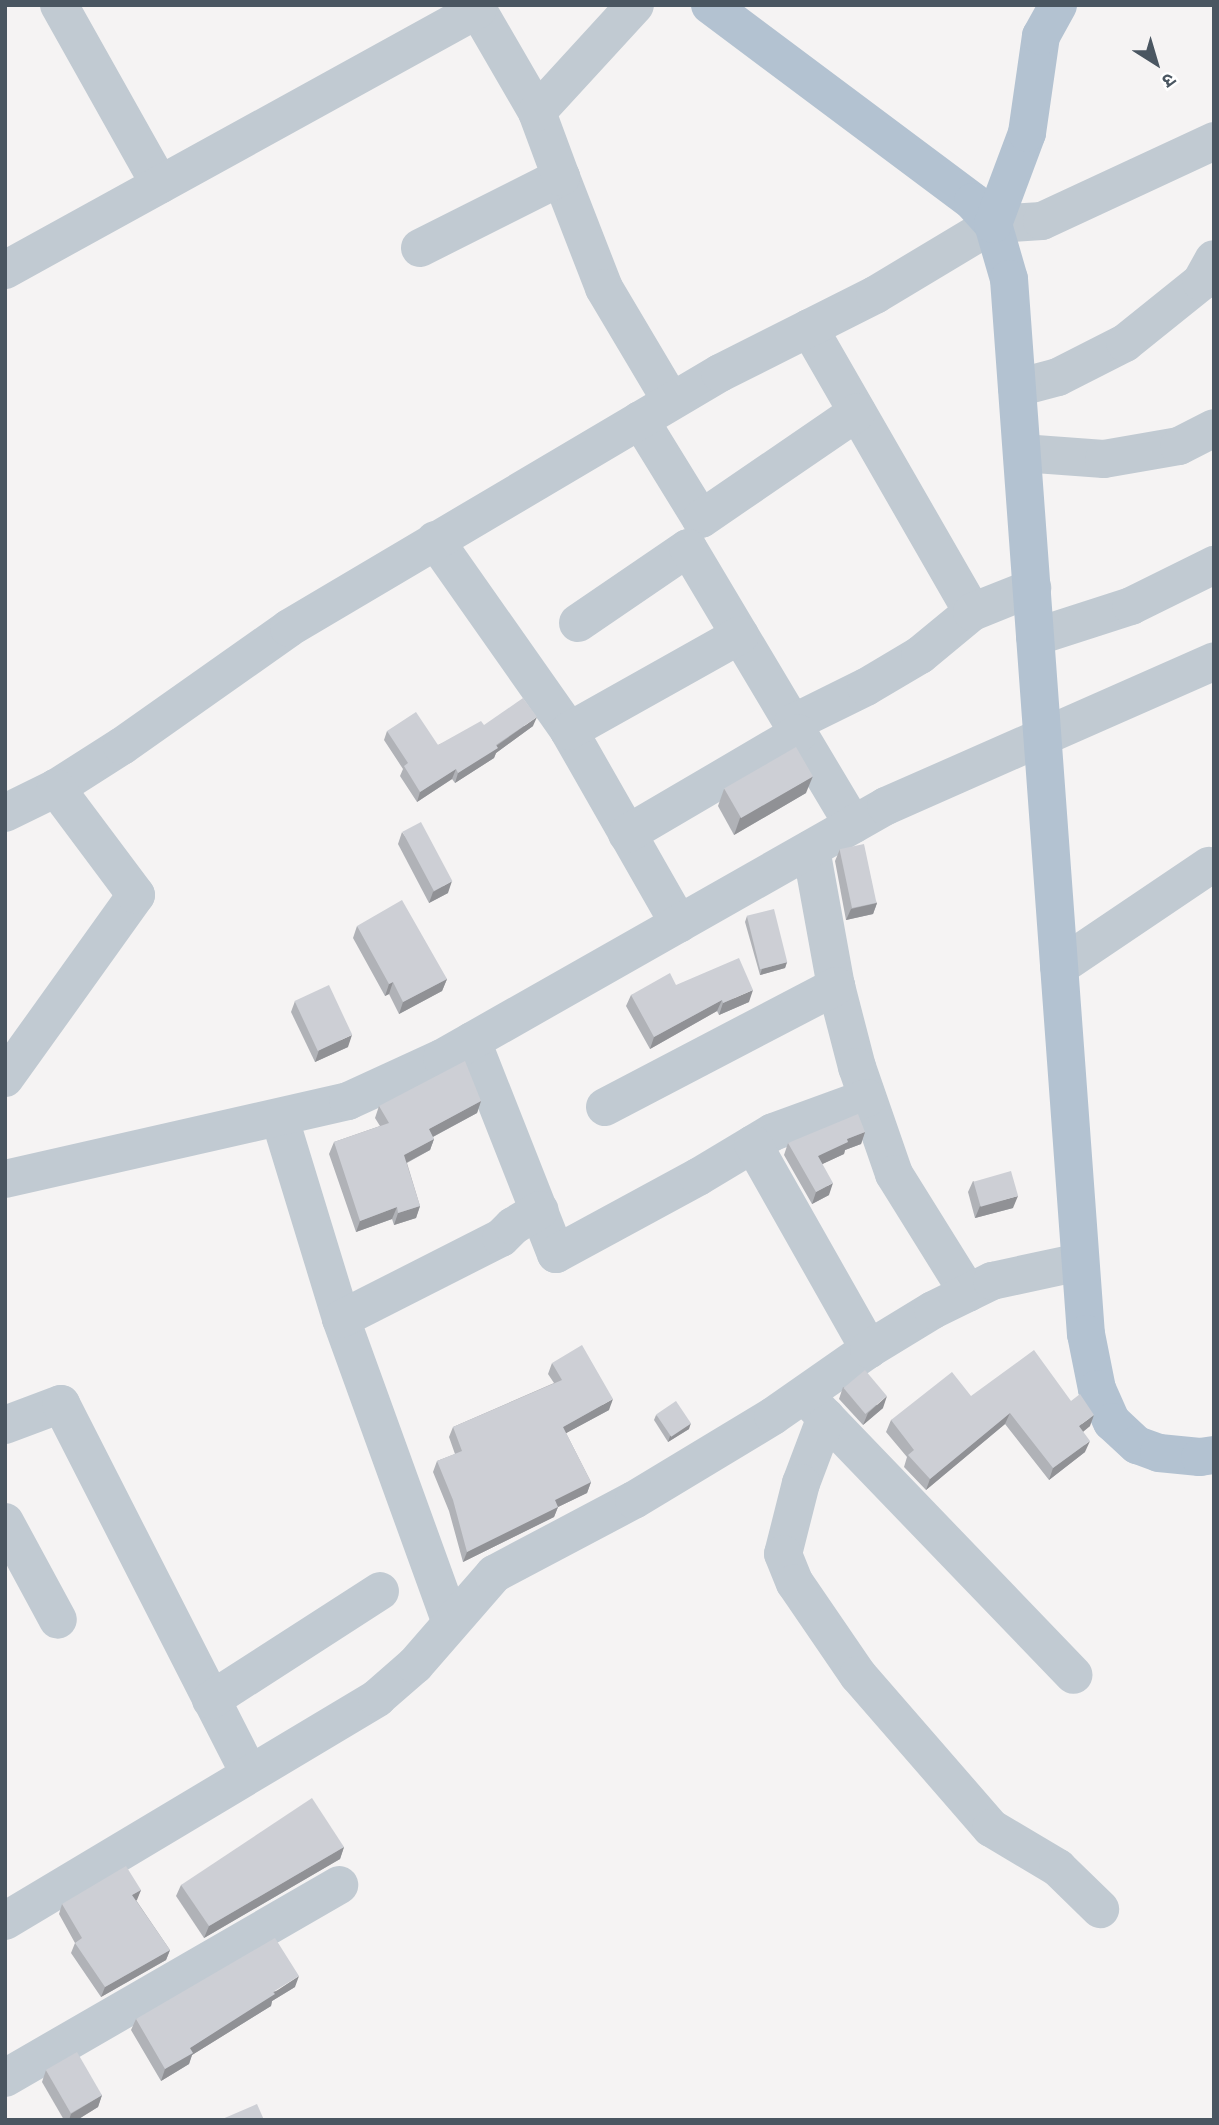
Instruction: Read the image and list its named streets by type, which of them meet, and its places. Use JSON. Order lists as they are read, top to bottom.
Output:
{
  "north": "bottom right"
}
